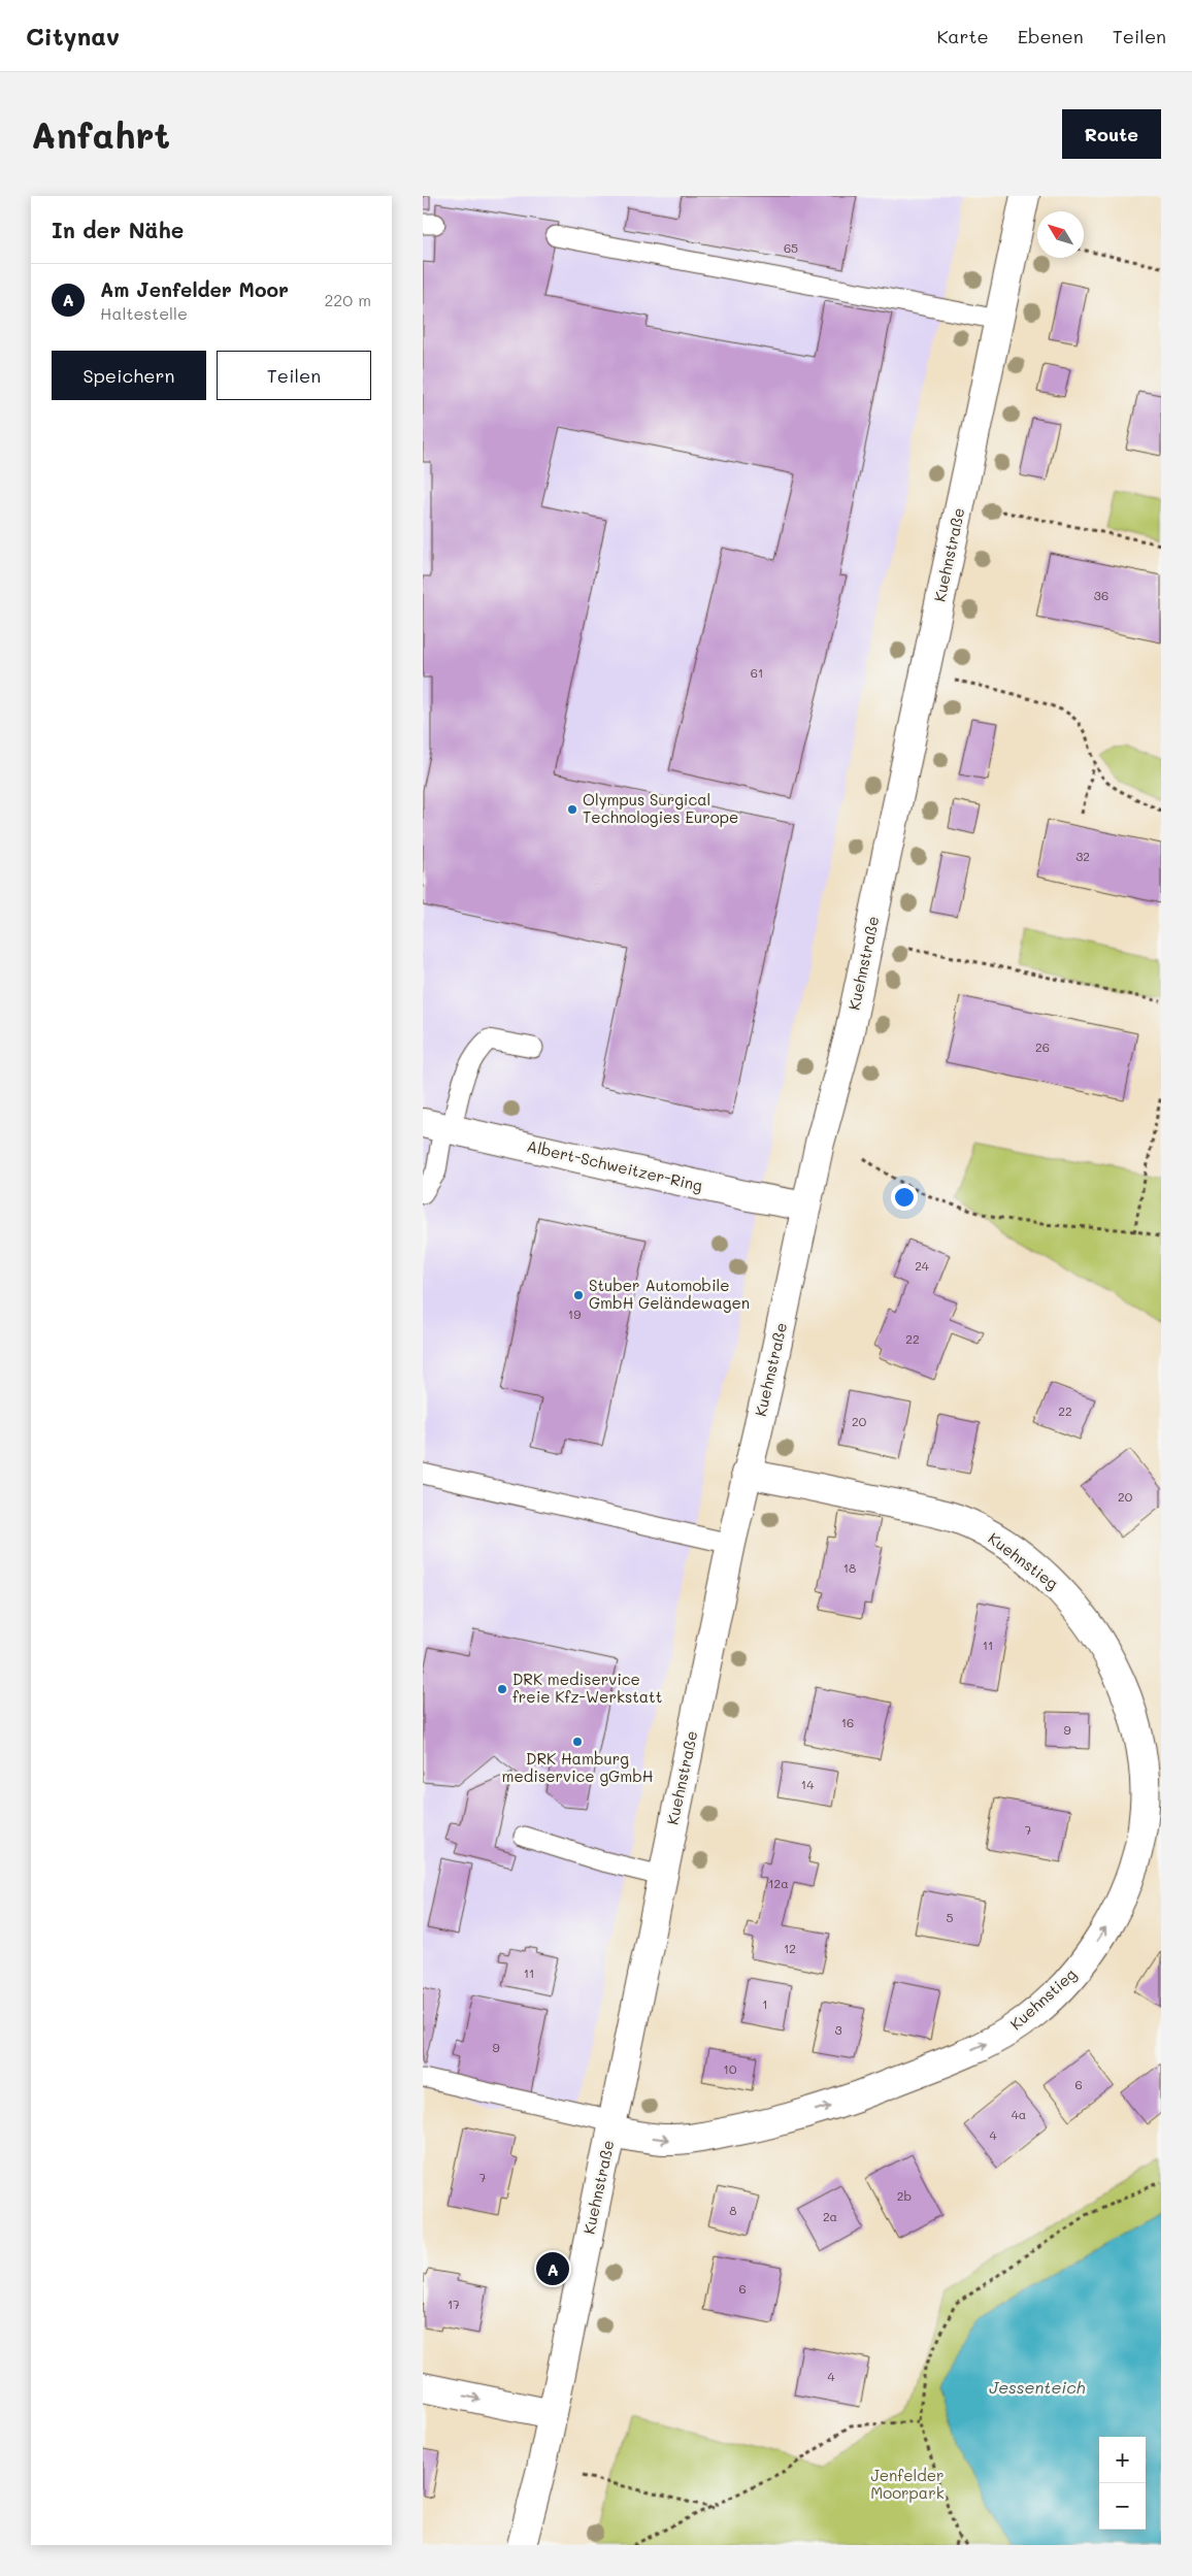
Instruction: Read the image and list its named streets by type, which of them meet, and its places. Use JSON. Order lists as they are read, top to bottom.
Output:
{
  "streets": {
    "street": ["Kuehnstraße", "Albert-Schweitzer-Ring", "Kuehnstieg"]
  },
  "crossings": [
    ["Kuehnstraße", "Albert-Schweitzer-Ring"],
    ["Kuehnstraße", "Kuehnstieg"]
  ],
  "water": ["Jessenteich"],
  "parks": ["Jenfelder Moorpark"],
  "places": [
    "Olympus Surgical Technologies Europe",
    "Stuber Automobile GmbH Geländewagen",
    "DRK mediservice freie Kfz-Werkstatt",
    "DRK Hamburg mediservice gGmbH"
  ],
  "house_numbers": [
    "65",
    "36",
    "61",
    "32",
    "26",
    "24",
    "19",
    "22",
    "22",
    "20",
    "20",
    "18",
    "11",
    "16",
    "9",
    "14",
    "7",
    "12a",
    "5",
    "12",
    "11",
    "1",
    "3",
    "9",
    "10",
    "6",
    "4a",
    "4",
    "7",
    "2b",
    "8",
    "2a",
    "6",
    "17",
    "4"
  ],
  "north": "top left",
  "page": {
    "header": "Citynav",
    "nav": ["Karte", "Ebenen", "Teilen"],
    "buttons": [
      "Route",
      ["Speichern", "Teilen"]
    ],
    "title": "Anfahrt",
    "heading": "In der Nähe",
    "list": [
      {
        "mark": "A",
        "name": "Am Jenfelder Moor",
        "note": "Haltestelle",
        "value": "220 m"
      }
    ],
    "pins": "A",
    "map_buttons": ["+", "−"]
  }
}
